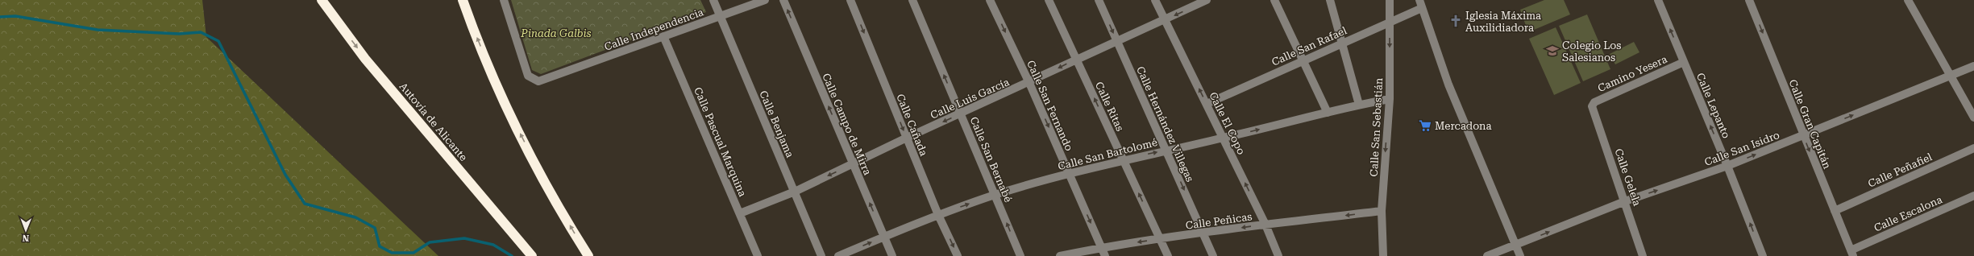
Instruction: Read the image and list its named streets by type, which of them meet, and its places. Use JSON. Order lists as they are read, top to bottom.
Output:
{
  "streets": {
    "highway": ["Autovía de Alicante"],
    "street": [
      "Calle Independencia",
      "Calle San Rafael",
      "Camino Yesera",
      "Calle Luis García",
      "Calle San Fernando",
      "Calle Lepanto",
      "Calle Ritas",
      "Calle El Copo",
      "Calle Benjama",
      "Calle Campo de Mirra",
      "Calle Hernández Villegas",
      "Calle Gran Capitán",
      "Calle Cañada",
      "Calle San Sebastián",
      "Calle Pascual Marquina",
      "Calle San Isidro",
      "Calle San Bartolomé",
      "Calle San Bernabé",
      "Calle Peñafiel",
      "Calle Gelela",
      "Calle Escalona",
      "Calle Peñicas"
    ]
  },
  "crossings": [
    ["Calle Independencia", "Calle Benjama"],
    ["Calle Independencia", "Calle Pascual Marquina"],
    ["Calle San Rafael", "Calle El Copo"],
    ["Calle San Rafael", "Calle San Sebastián"],
    ["Camino Yesera", "Calle Lepanto"],
    ["Camino Yesera", "Calle Gelela"],
    ["Calle Luis García", "Calle San Fernando"],
    ["Calle Luis García", "Calle Ritas"],
    ["Calle Luis García", "Calle El Copo"],
    ["Calle Luis García", "Calle Benjama"],
    ["Calle Luis García", "Calle Campo de Mirra"],
    ["Calle Luis García", "Calle Hernández Villegas"],
    ["Calle Luis García", "Calle Cañada"],
    ["Calle Luis García", "Calle Pascual Marquina"],
    ["Calle Luis García", "Calle San Bernabé"],
    ["Calle San Fernando", "Calle San Bartolomé"],
    ["Calle San Fernando", "Calle Peñicas"],
    ["Calle Lepanto", "Calle San Isidro"],
    ["Calle Ritas", "Calle San Bartolomé"],
    ["Calle Ritas", "Calle Peñicas"],
    ["Calle El Copo", "Calle San Bartolomé"],
    ["Calle El Copo", "Calle Peñicas"],
    ["Calle Campo de Mirra", "Calle San Bartolomé"],
    ["Calle Hernández Villegas", "Calle San Bartolomé"],
    ["Calle Hernández Villegas", "Calle Peñicas"],
    ["Calle Gran Capitán", "Calle San Isidro"],
    ["Calle Gran Capitán", "Calle Peñafiel"],
    ["Calle Gran Capitán", "Calle Escalona"],
    ["Calle Cañada", "Calle San Bartolomé"],
    ["Calle San Sebastián", "Calle San Bartolomé"],
    ["Calle San Sebastián", "Calle Peñicas"],
    ["Calle San Isidro", "Calle Gelela"],
    ["Calle San Bartolomé", "Calle San Bernabé"]
  ],
  "one_way": [
    "Calle Luis García",
    "Calle San Fernando",
    "Calle Lepanto",
    "Calle Ritas",
    "Calle El Copo",
    "Calle Campo de Mirra",
    "Calle Hernández Villegas",
    "Calle Gran Capitán",
    "Calle Cañada",
    "Calle San Isidro",
    "Calle San Bartolomé",
    "Calle San Bernabé",
    "Calle Peñicas"
  ],
  "parks": ["Pinada Galbis"],
  "places": {
    "church": ["Iglesia Máxima Auxilidiadora"],
    "school or university": ["Colegio Los Salesianos"],
    "supermarket": ["Mercadona"]
  },
  "north": "bottom"
}
